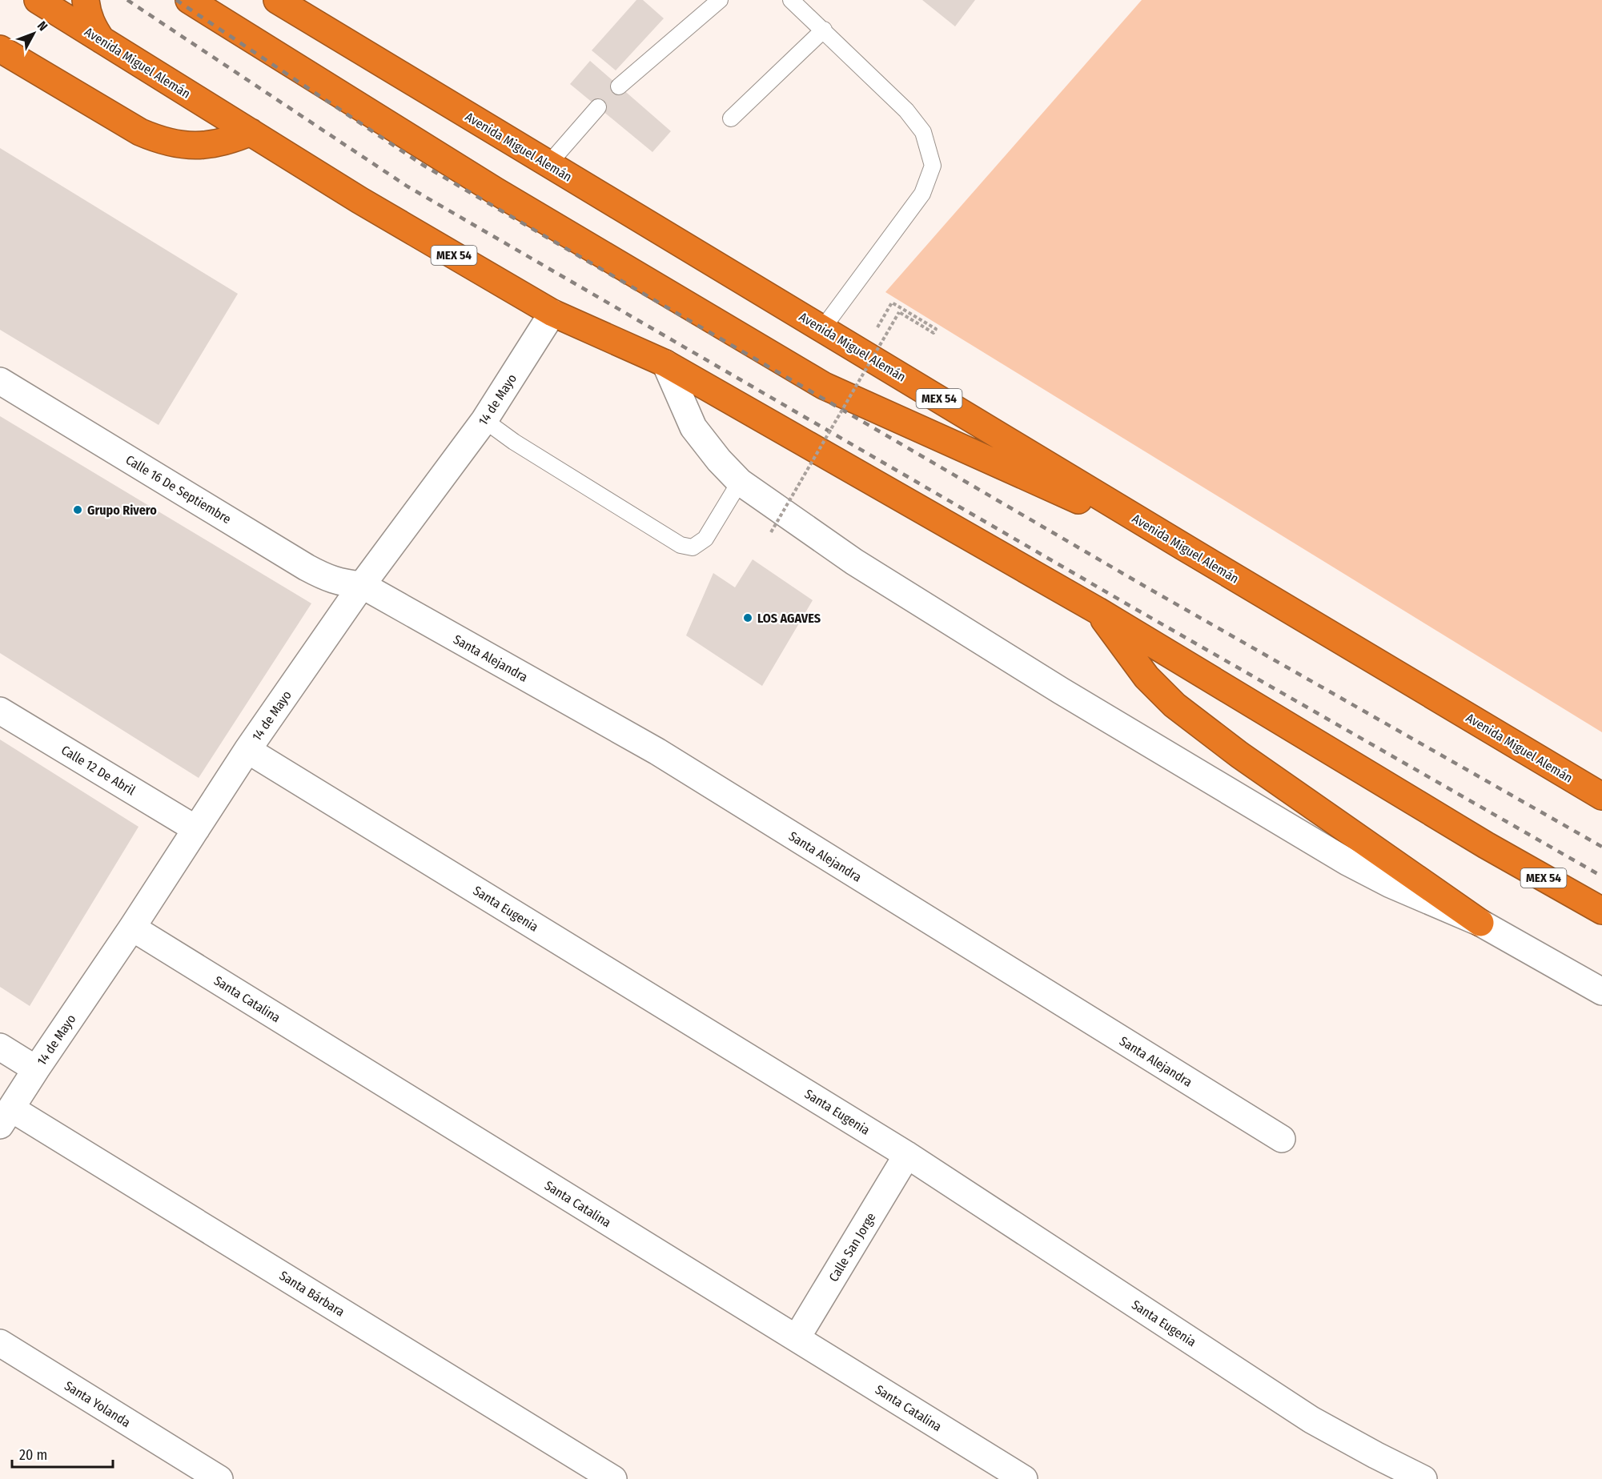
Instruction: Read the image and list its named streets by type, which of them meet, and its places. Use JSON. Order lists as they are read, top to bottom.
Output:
{
  "streets": {
    "highway": ["Avenida Miguel Alemán", "MEX 54"],
    "street": [
      "14 de Mayo",
      "Calle 16 De Septiembre",
      "Santa Alejandra",
      "Calle 12 De Abril",
      "Santa Eugenia",
      "Santa Catalina",
      "Calle San Jorge",
      "Santa Bárbara",
      "Santa Yolanda"
    ]
  },
  "crossings": [
    ["Avenida Miguel Alemán", "14 de Mayo"],
    ["14 de Mayo", "Calle 16 De Septiembre"],
    ["14 de Mayo", "Santa Alejandra"],
    ["14 de Mayo", "Calle 12 De Abril"],
    ["14 de Mayo", "Santa Eugenia"],
    ["14 de Mayo", "Santa Catalina"],
    ["14 de Mayo", "Santa Bárbara"],
    ["Calle 16 De Septiembre", "Santa Alejandra"],
    ["Santa Eugenia", "Calle San Jorge"],
    ["Santa Catalina", "Calle San Jorge"]
  ],
  "places": ["Grupo Rivero", "LOS AGAVES"],
  "scale_bar": "20 m",
  "north": "top right"
}
